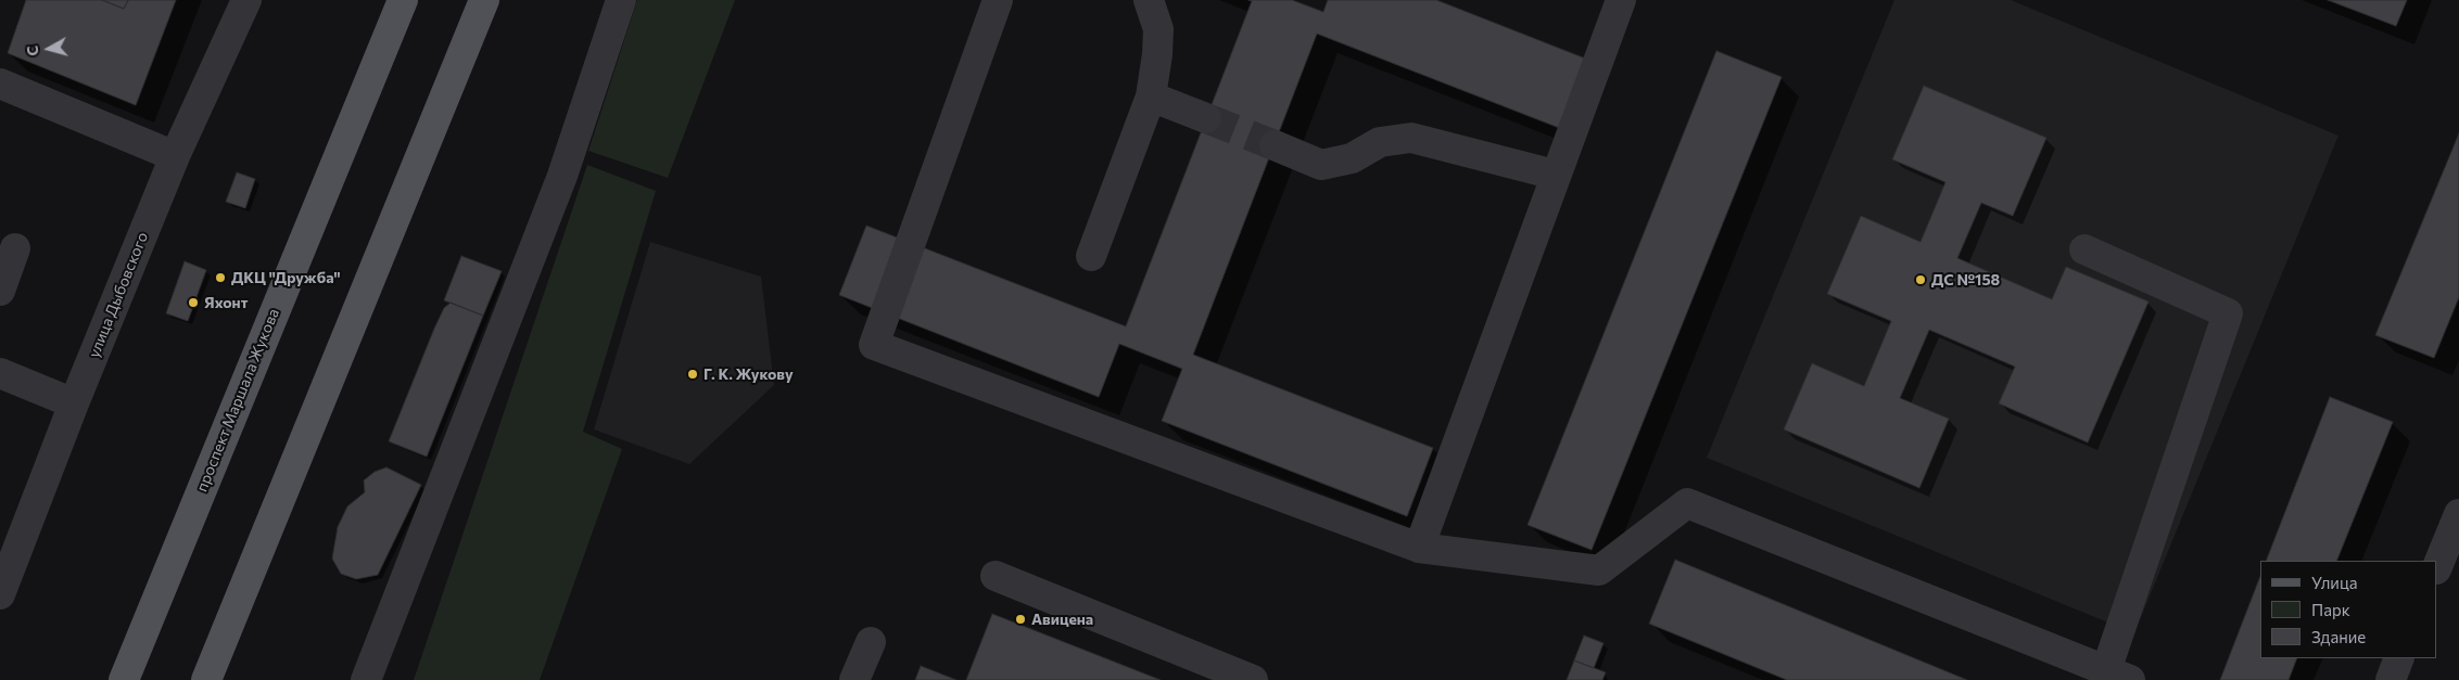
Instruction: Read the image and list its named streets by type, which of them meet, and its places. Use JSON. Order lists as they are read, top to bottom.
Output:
{
  "streets": {
    "main road": ["проспект Маршала Жукова"],
    "street": ["улица Дыбовского"]
  },
  "places": [
    "ДКЦ \"Дружба\"",
    "ДС №158",
    "Яхонт",
    "Г. К. Жукову",
    "Авицена"
  ],
  "legend": ["Улица", "Парк", "Здание"],
  "north": "left"
}
